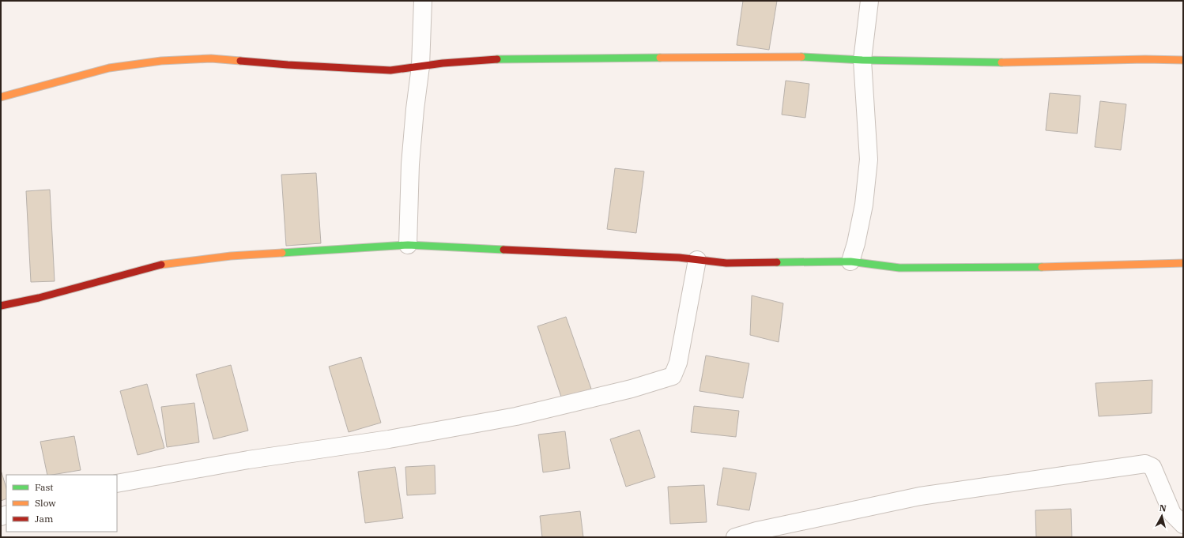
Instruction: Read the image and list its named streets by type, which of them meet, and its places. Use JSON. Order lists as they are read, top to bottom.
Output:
{
  "legend": ["Fast", "Slow", "Jam"],
  "north": "top"
}
